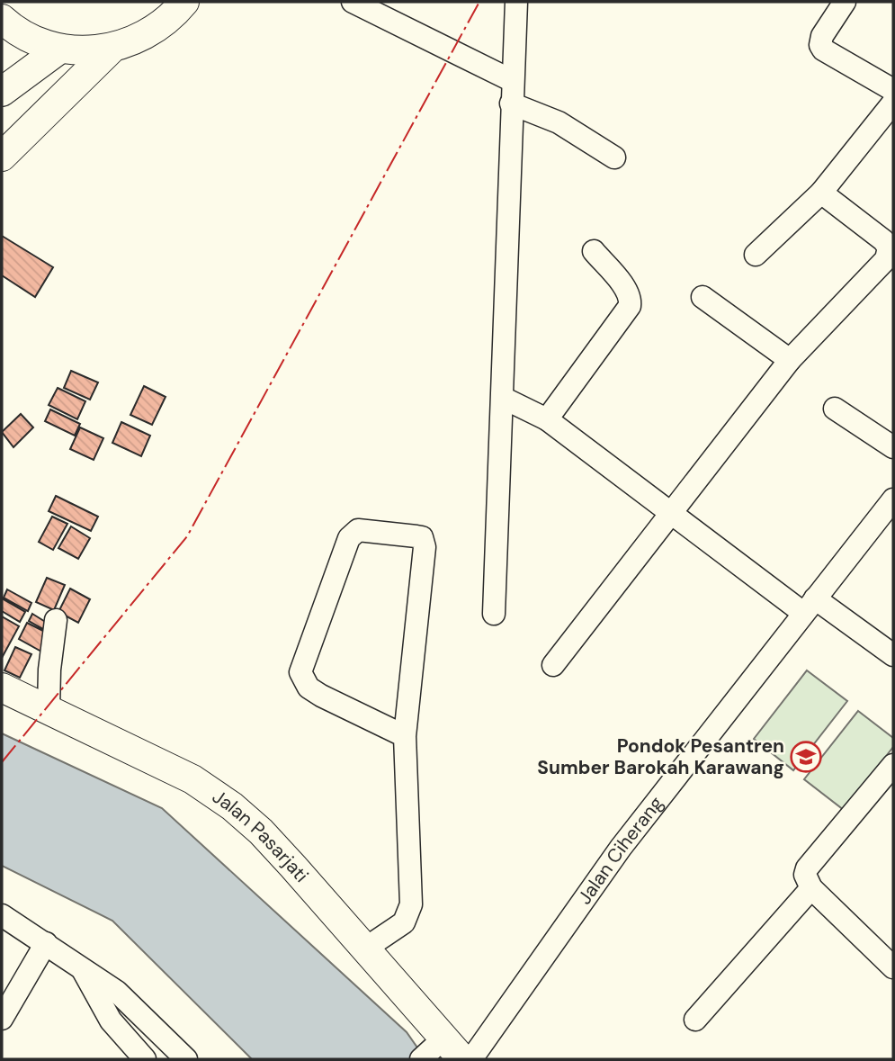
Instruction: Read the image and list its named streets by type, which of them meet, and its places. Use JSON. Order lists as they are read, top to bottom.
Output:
{
  "streets": {
    "main road": ["Jalan Pasarjati"],
    "street": ["Jalan Ciherang"]
  },
  "places": {
    "school or university": ["Pondok Pesantren Sumber Barokah Karawang"]
  }
}
